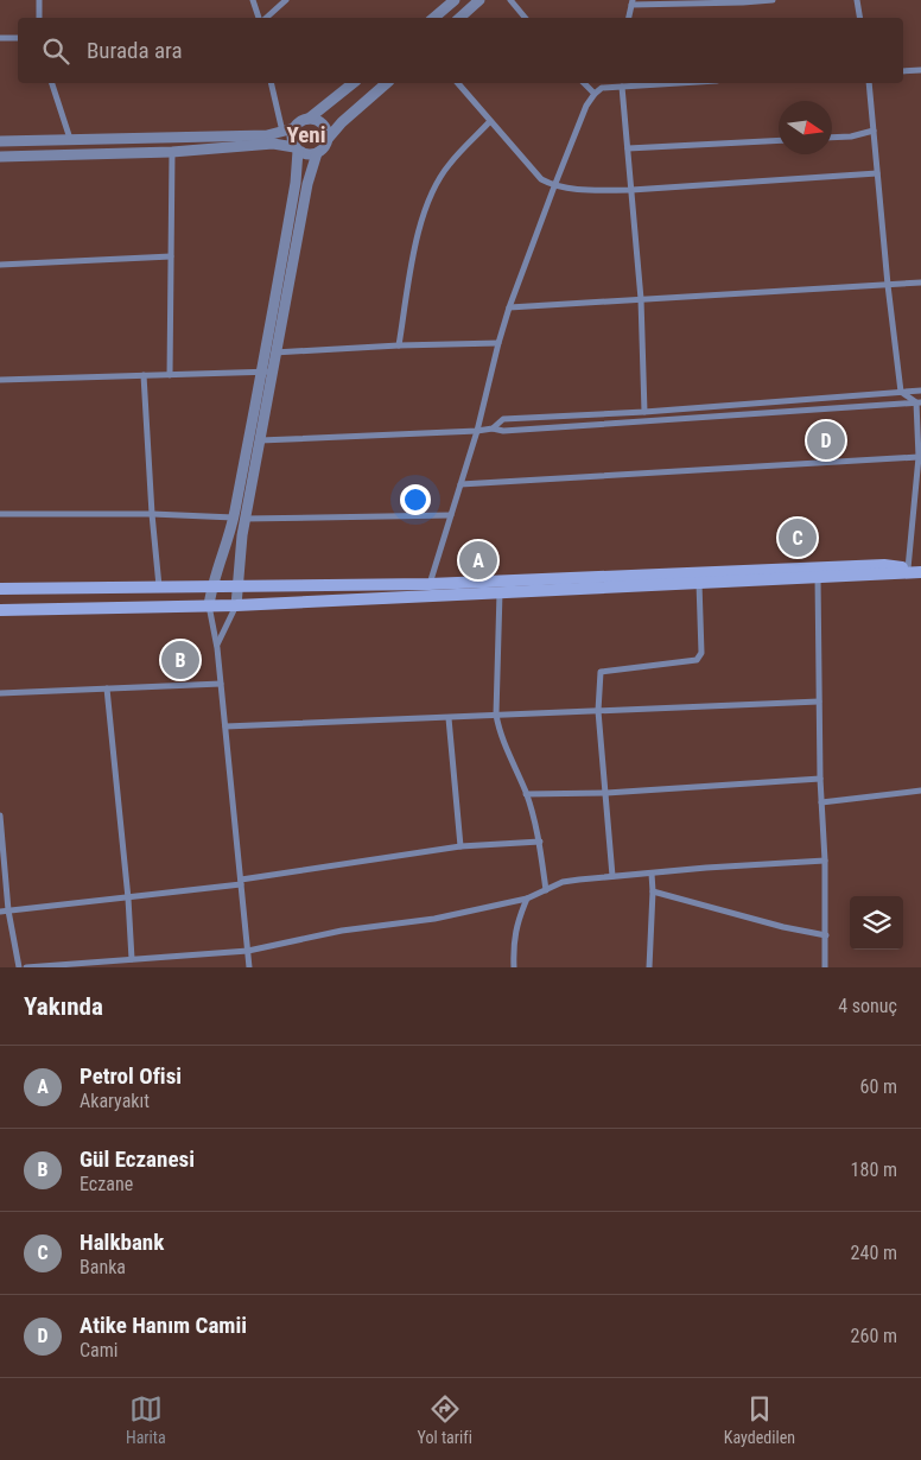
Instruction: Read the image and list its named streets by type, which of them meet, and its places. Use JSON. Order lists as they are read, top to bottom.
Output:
{
  "districts": ["Yeni"],
  "north": "right",
  "page": {
    "search": "Burada ara",
    "pins": [
      "D",
      "C",
      "A",
      "B"
    ],
    "heading": ["Yakında", "4 sonuç"],
    "list": [
      {
        "mark": "A",
        "name": "Petrol Ofisi",
        "note": "Akaryakıt",
        "value": "60 m"
      },
      {
        "mark": "B",
        "name": "Gül Eczanesi",
        "note": "Eczane",
        "value": "180 m"
      },
      {
        "mark": "C",
        "name": "Halkbank",
        "note": "Banka",
        "value": "240 m"
      },
      {
        "mark": "D",
        "name": "Atike Hanım Camii",
        "note": "Cami",
        "value": "260 m"
      }
    ],
    "nav": ["Harita", "Yol tarifi", "Kaydedilen"]
  }
}
